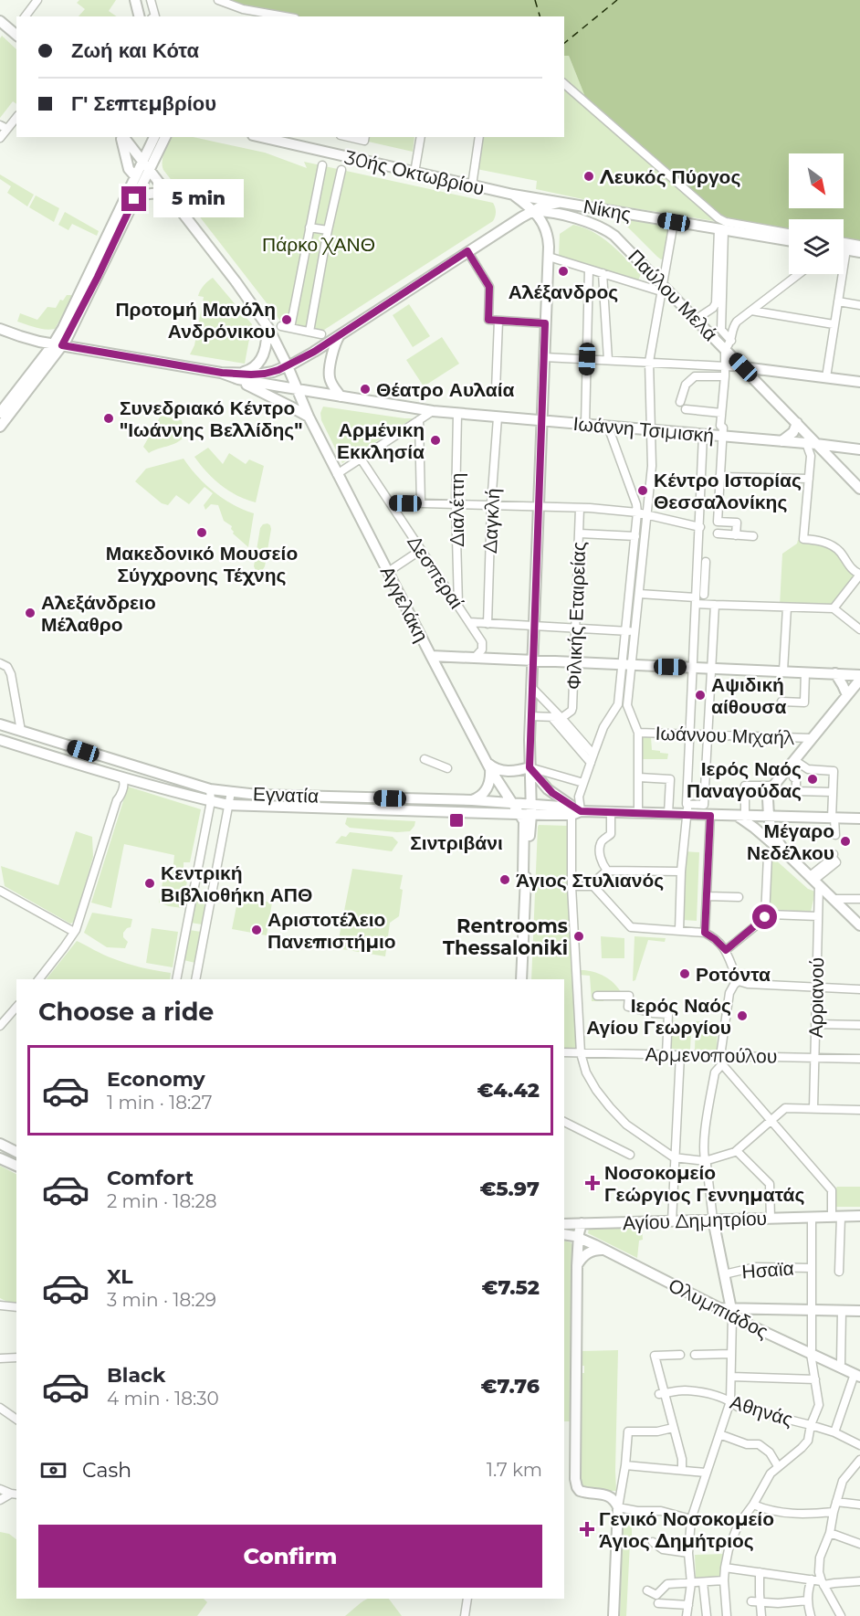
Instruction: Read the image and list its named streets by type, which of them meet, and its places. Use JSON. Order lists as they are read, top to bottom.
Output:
{
  "streets": {
    "main road": [
      "30ής Οκτωβρίου",
      "Νίκης",
      "Παύλου Μελά",
      "Ιωάννη Τσιμισκή",
      "Αγγελάκη",
      "Εγνατία",
      "Αγίου Δημητρίου",
      "Ολυμπιάδος"
    ],
    "street": [
      "Διαλέττη",
      "Δαγκλή",
      "Δεσπεραί",
      "Φιλικής Εταιρείας",
      "Ιωάννου Μιχαήλ",
      "Αρριανού",
      "Αρμενοπούλου",
      "Ησαϊα",
      "Αθηνάς"
    ]
  },
  "crossings": [
    ["30ής Οκτωβρίου", "Νίκης"],
    ["Παύλου Μελά", "Ιωάννη Τσιμισκή"],
    ["Ιωάννη Τσιμισκή", "Διαλέττη"],
    ["Ιωάννη Τσιμισκή", "Δαγκλή"],
    ["Ιωάννη Τσιμισκή", "Αγγελάκη"],
    ["Διαλέττη", "Δεσπεραί"],
    ["Αγγελάκη", "Εγνατία"],
    ["Αρριανού", "Αρμενοπούλου"]
  ],
  "parks": ["Πάρκο ΧΑΝΘ"],
  "places": {
    "other": [
      "Λευκός Πύργος",
      "Αλέξανδρος",
      "Προτομή Μανόλη Ανδρόνικου",
      "Θέατρο Αυλαία",
      "Συνεδριακό Κέντρο \"Ιωάννης Βελλίδης\"",
      "Αρμένικη Εκκλησία",
      "Κέντρο Ιστορίας Θεσσαλονίκης",
      "Μακεδονικό Μουσείο Σύγχρονης Τέχνης",
      "Αλεξάνδρειο Μέλαθρο",
      "Αψιδική αίθουσα",
      "Ιερός Ναός Παναγούδας",
      "Μέγαρο Νεδέλκου",
      "Άγιος Στυλιανός",
      "Κεντρική Βιβλιοθήκη ΑΠΘ",
      "Αριστοτέλειο Πανεπιστήμιο",
      "Rentrooms Thessaloniki",
      "Ροτόντα",
      "Ιερός Ναός Αγίου Γεωργίου"
    ],
    "transit": ["Σιντριβάνι"],
    "health": ["Νοσοκομείο Γεώργιος Γεννηματάς", "Γενικό Νοσοκομείο Άγιος Δημήτριος"]
  },
  "north": "bottom right",
  "page": {
    "banner": ["Ζωή και Κότα", "Γ' Σεπτεμβρίου"],
    "bubble": "5 min",
    "heading": "Choose a ride",
    "list": [
      {
        "name": "Economy",
        "note": "1 min · 18:27",
        "value": "€4.42"
      },
      {
        "name": "Comfort",
        "note": "2 min · 18:28",
        "value": "€5.97"
      },
      {
        "name": "XL",
        "note": "3 min · 18:29",
        "value": "€7.52"
      },
      {
        "name": "Black",
        "note": "4 min · 18:30",
        "value": "€7.76"
      }
    ],
    "pay": ["Cash", "1.7 km"],
    "buttons": "Confirm"
  }
}
